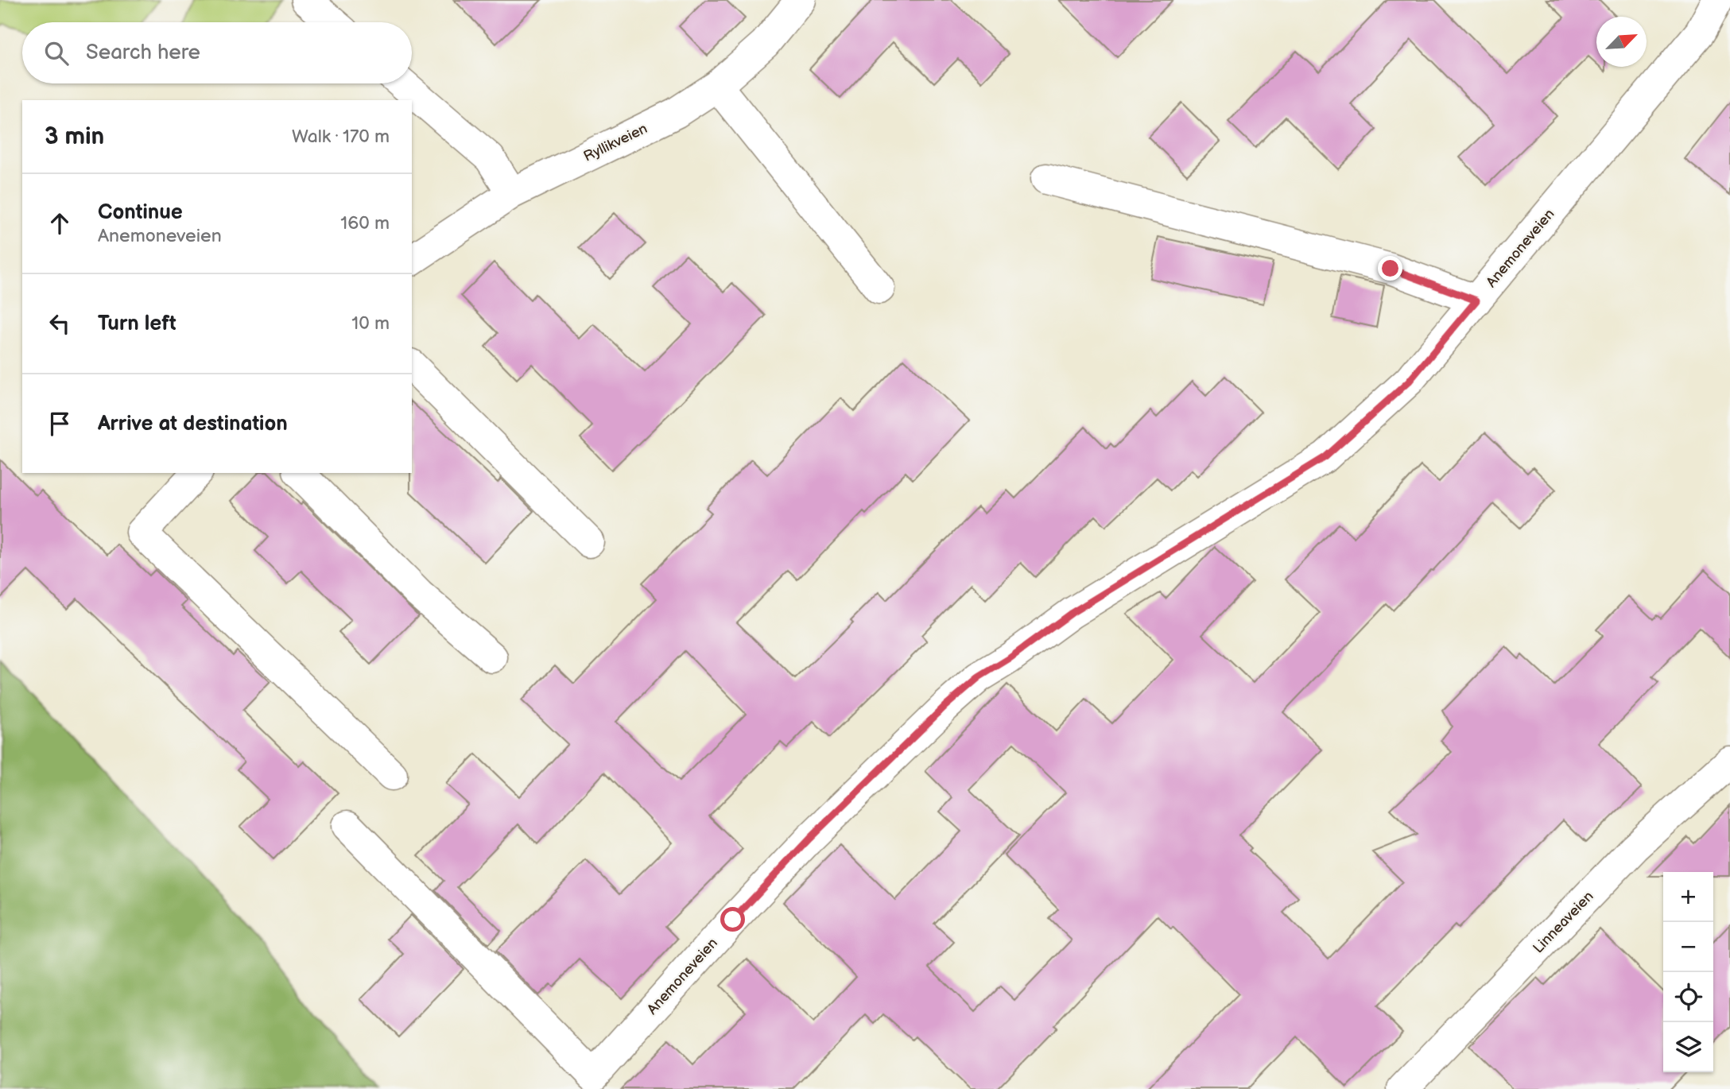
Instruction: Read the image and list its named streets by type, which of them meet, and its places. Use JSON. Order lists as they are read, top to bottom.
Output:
{
  "streets": {
    "street": ["Ryllikveien", "Anemoneveien", "Linneaveien"]
  },
  "north": "top right",
  "page": {
    "search": "Search here",
    "heading": ["3 min", "Walk · 170 m"],
    "list": [
      ["Continue", "Anemoneveien", "160 m"],
      ["Turn left", "10 m"],
      "Arrive at destination"
    ],
    "map_buttons": ["+", "−"]
  }
}
